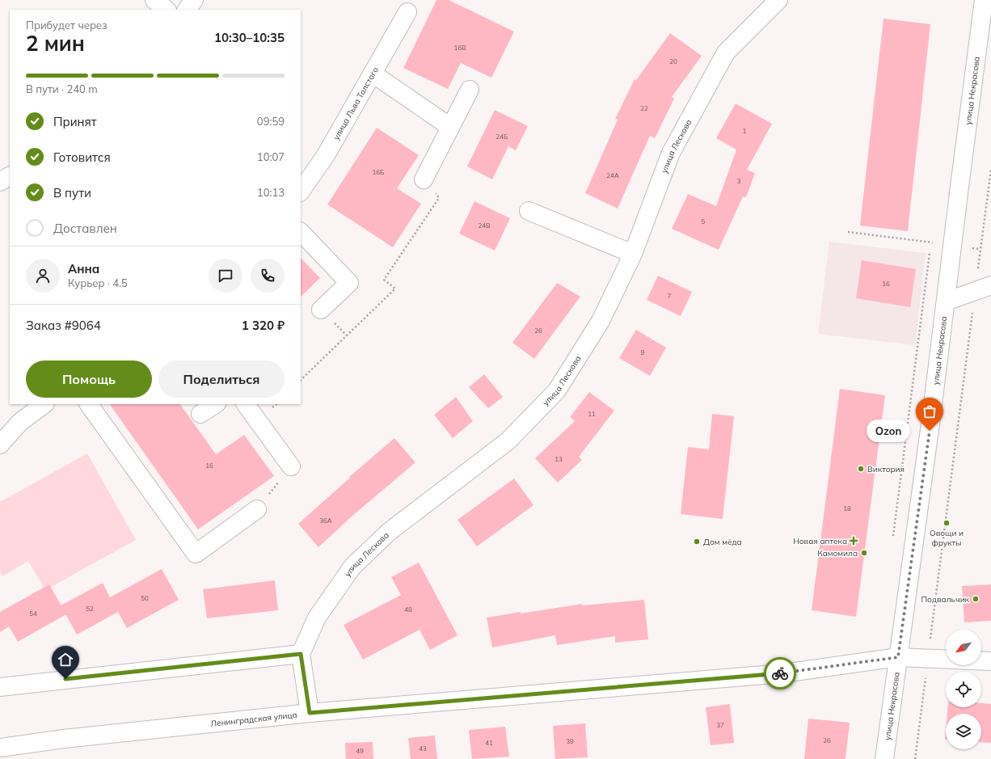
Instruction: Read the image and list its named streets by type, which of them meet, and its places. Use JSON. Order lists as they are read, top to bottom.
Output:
{
  "streets": {
    "street": [
      "улица Некрасова",
      "улица Льва Толстого",
      "улица Лескова",
      "Ленинградская улица"
    ]
  },
  "crossings": [
    ["улица Некрасова", "Ленинградская улица"]
  ],
  "places": {
    "other": [
      "Ozon",
      "Виктория",
      "Овощи и фрукты",
      "Дом мёда",
      "Камомила",
      "Подвальчик"
    ],
    "health": ["Новая аптека"]
  },
  "house_numbers": [
    "16В",
    "20",
    "22",
    "1",
    "24Б",
    "16Б",
    "24А",
    "3",
    "5",
    "24В",
    "16",
    "7",
    "26",
    "9",
    "11",
    "13",
    "16",
    "18",
    "36А",
    "50",
    "52",
    "48",
    "54",
    "37",
    "26",
    "39",
    "41",
    "43",
    "49"
  ],
  "north": "bottom left",
  "page": {
    "heading": ["2 мин", "Прибудет через", "10:30–10:35"],
    "panel": [
      "Анна",
      "Курьер · 4.5",
      "Заказ #9064",
      "1 320 ₽"
    ],
    "bar": "В пути · 240 m",
    "list": [
      ["Принят", "09:59"],
      ["Готовится", "10:07"],
      ["В пути", "10:13"],
      "Доставлен"
    ],
    "buttons": ["Помощь", "Поделиться"],
    "bubble": "Ozon"
  }
}
